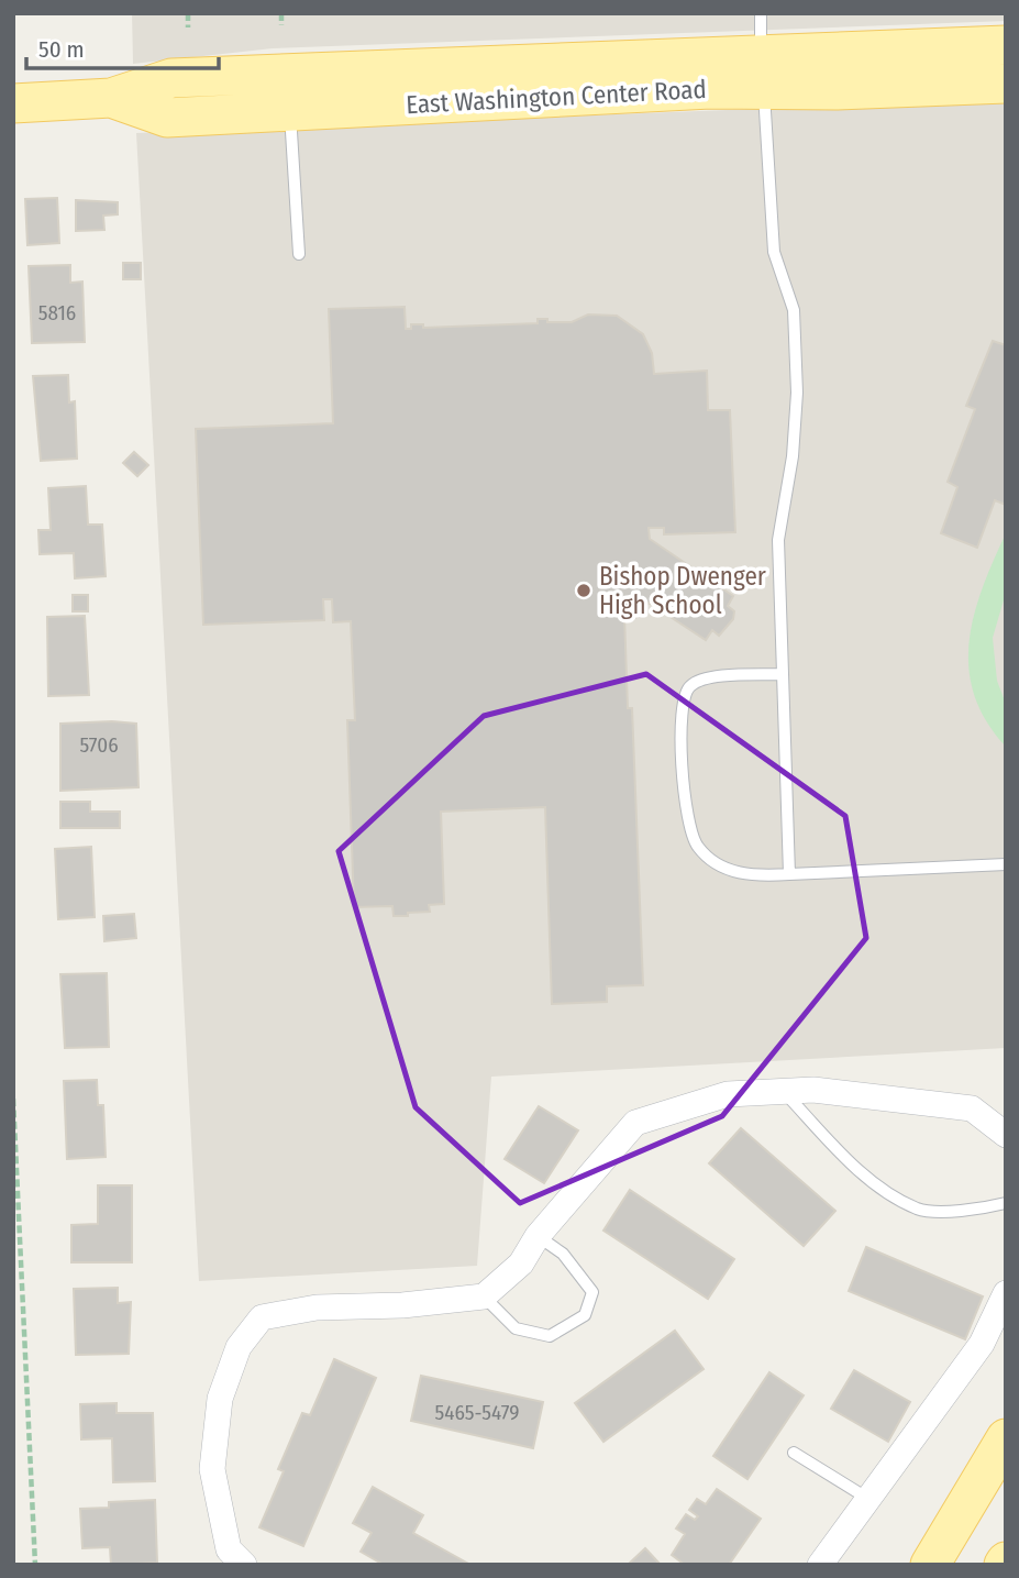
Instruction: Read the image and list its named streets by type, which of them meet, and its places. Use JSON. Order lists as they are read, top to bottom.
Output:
{
  "streets": {
    "main road": ["East Washington Center Road"]
  },
  "places": ["Bishop Dwenger High School"],
  "house_numbers": ["5816", "5706", "5465-5479"],
  "scale_bar": "50 m"
}
